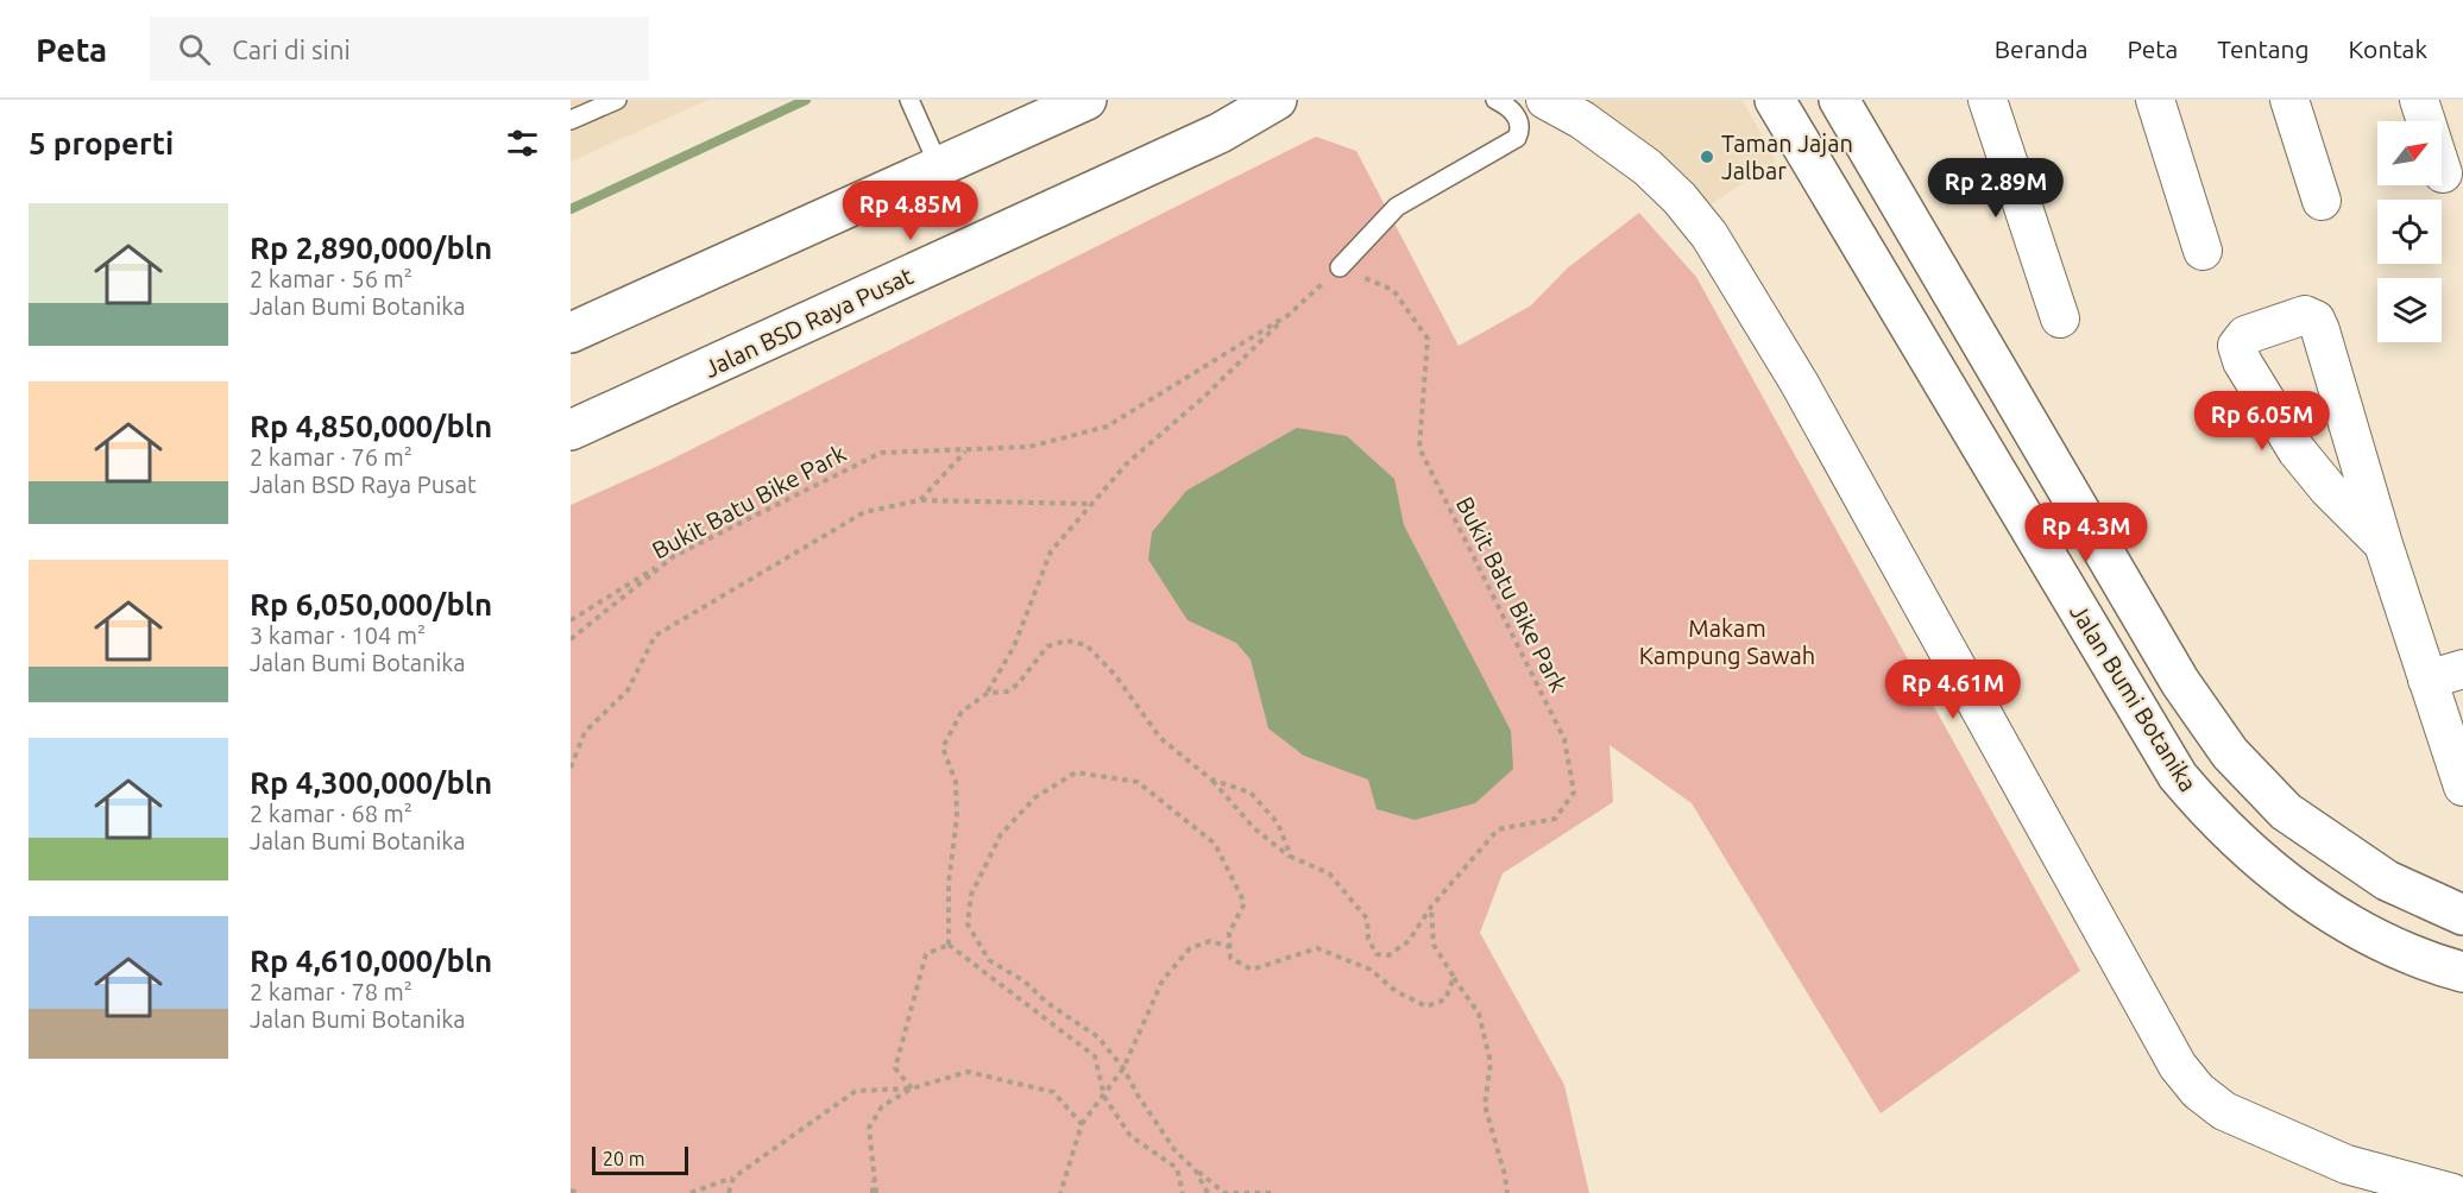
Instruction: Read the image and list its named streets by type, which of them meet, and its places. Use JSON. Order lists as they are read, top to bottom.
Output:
{
  "streets": {
    "main road": ["Jalan BSD Raya Pusat", "Jalan Bumi Botanika"],
    "path": ["Bukit Batu Bike Park"]
  },
  "parks": ["Makam Kampung Sawah"],
  "places": ["Taman Jajan Jalbar"],
  "scale_bar": "20 m",
  "north": "top right",
  "page": {
    "header": "Peta",
    "search": "Cari di sini",
    "nav": [
      "Beranda",
      "Peta",
      "Tentang",
      "Kontak"
    ],
    "heading": "5 properti",
    "price": [
      "Rp 2.89M",
      "Rp 4.85M",
      "Rp 6.05M",
      "Rp 4.3M",
      "Rp 4.61M"
    ],
    "list": [
      {
        "name": "Rp 2,890,000/bln",
        "note": "2 kamar · 56 m² · Jalan Bumi Botanika"
      },
      {
        "name": "Rp 4,850,000/bln",
        "note": "2 kamar · 76 m² · Jalan BSD Raya Pusat"
      },
      {
        "name": "Rp 6,050,000/bln",
        "note": "3 kamar · 104 m² · Jalan Bumi Botanika"
      },
      {
        "name": "Rp 4,300,000/bln",
        "note": "2 kamar · 68 m² · Jalan Bumi Botanika"
      },
      {
        "name": "Rp 4,610,000/bln",
        "note": "2 kamar · 78 m² · Jalan Bumi Botanika"
      }
    ],
    "scale": "20 m"
  }
}
